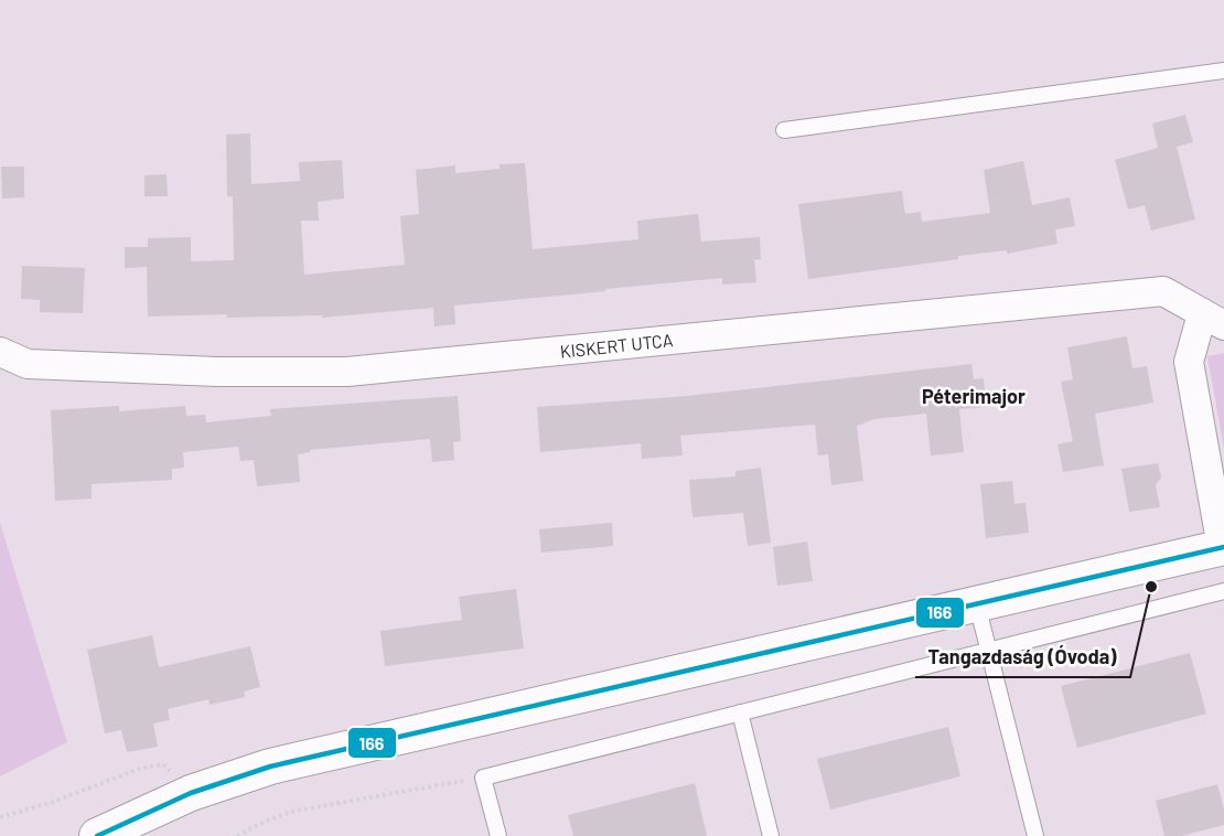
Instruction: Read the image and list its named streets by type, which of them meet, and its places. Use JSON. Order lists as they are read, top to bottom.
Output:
{
  "streets": {
    "street": ["KISKERT UTCA"]
  },
  "districts": ["Péterimajor"],
  "places": ["Tangazdaság (Óvoda)"],
  "lines": ["transit line 166"]
}
